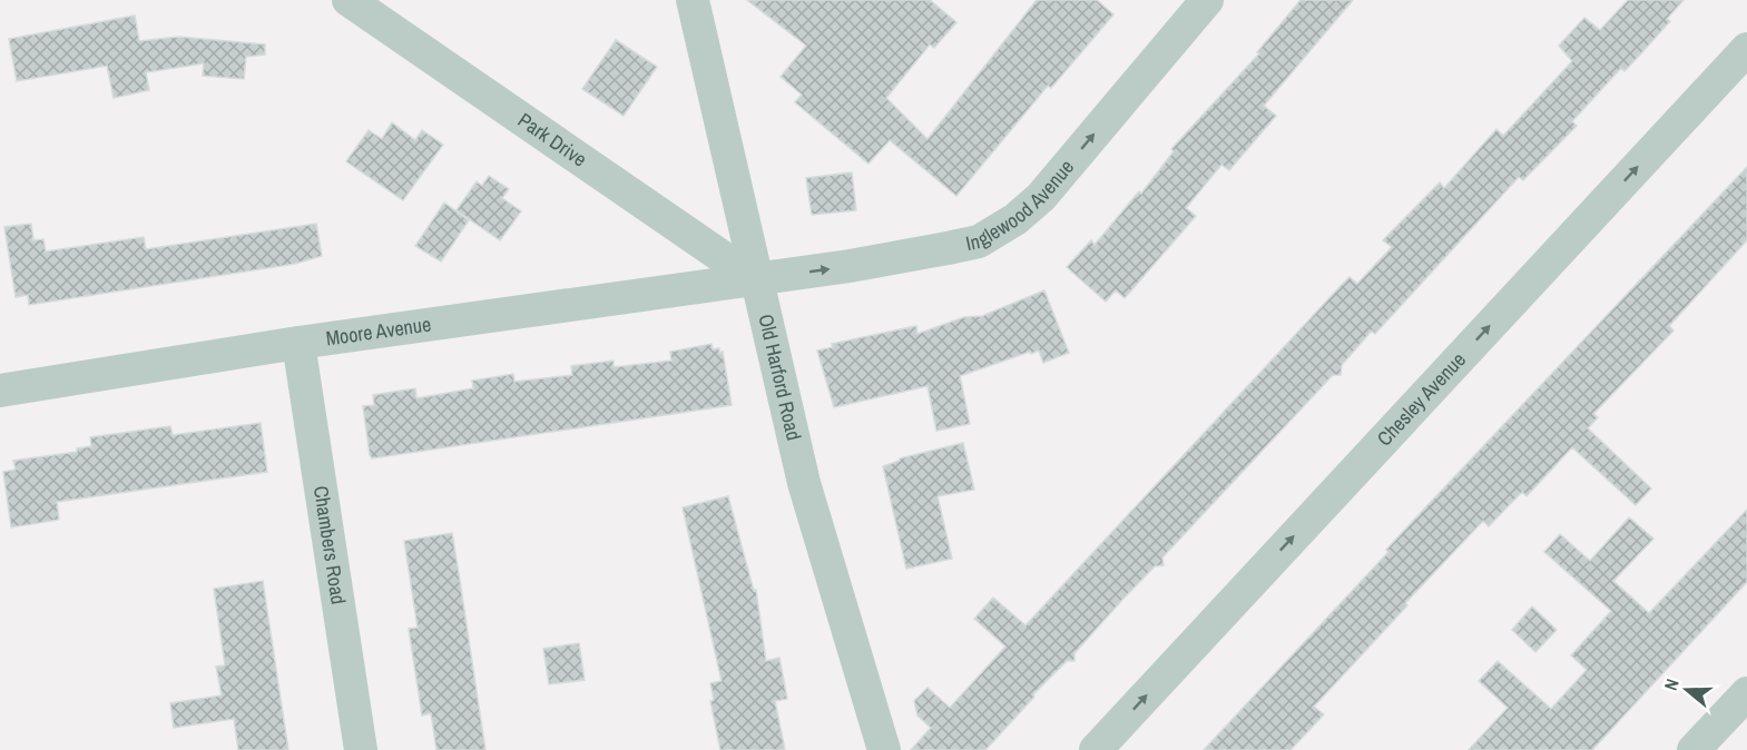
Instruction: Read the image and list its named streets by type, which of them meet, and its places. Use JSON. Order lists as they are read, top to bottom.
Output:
{
  "streets": {
    "street": [
      "Park Drive",
      "Inglewood Avenue",
      "Moore Avenue",
      "Old Harford Road",
      "Chesley Avenue",
      "Chambers Road"
    ]
  },
  "crossings": [
    ["Park Drive", "Inglewood Avenue"],
    ["Park Drive", "Moore Avenue"],
    ["Park Drive", "Old Harford Road"],
    ["Inglewood Avenue", "Moore Avenue"],
    ["Inglewood Avenue", "Old Harford Road"],
    ["Moore Avenue", "Old Harford Road"],
    ["Moore Avenue", "Chambers Road"]
  ],
  "one_way": ["Inglewood Avenue", "Chesley Avenue"],
  "north": "left"
}
